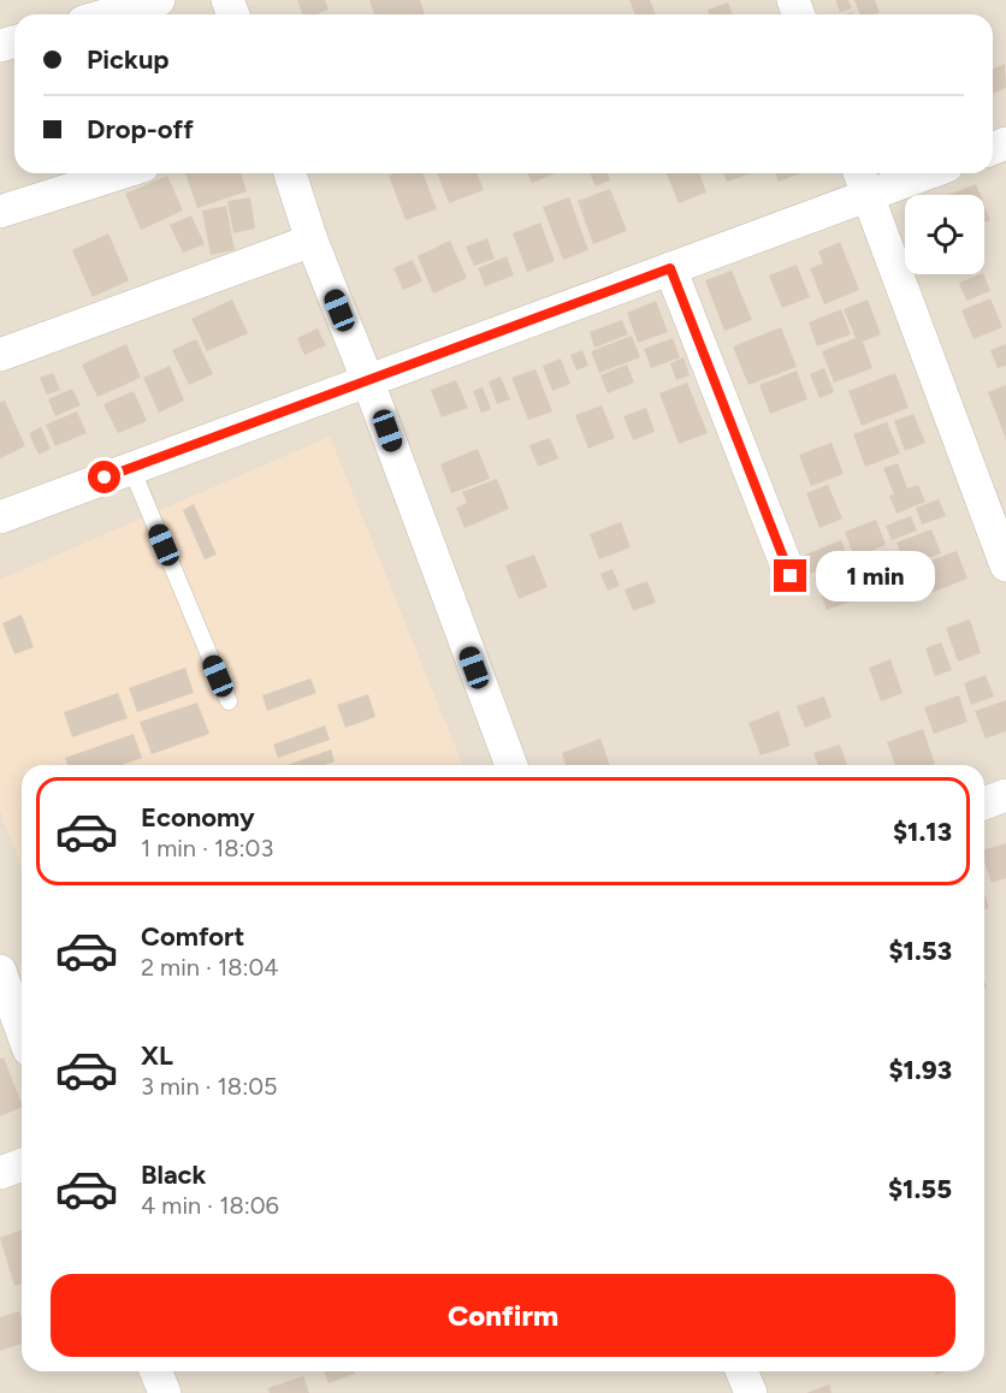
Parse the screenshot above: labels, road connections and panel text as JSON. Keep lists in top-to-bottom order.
{
  "page": {
    "banner": ["Pickup", "Drop-off"],
    "bubble": "1 min",
    "list": [
      {
        "name": "Economy",
        "note": "1 min · 18:03",
        "value": "$1.13"
      },
      {
        "name": "Comfort",
        "note": "2 min · 18:04",
        "value": "$1.53"
      },
      {
        "name": "XL",
        "note": "3 min · 18:05",
        "value": "$1.93"
      },
      {
        "name": "Black",
        "note": "4 min · 18:06",
        "value": "$1.55"
      }
    ],
    "buttons": "Confirm"
  }
}
